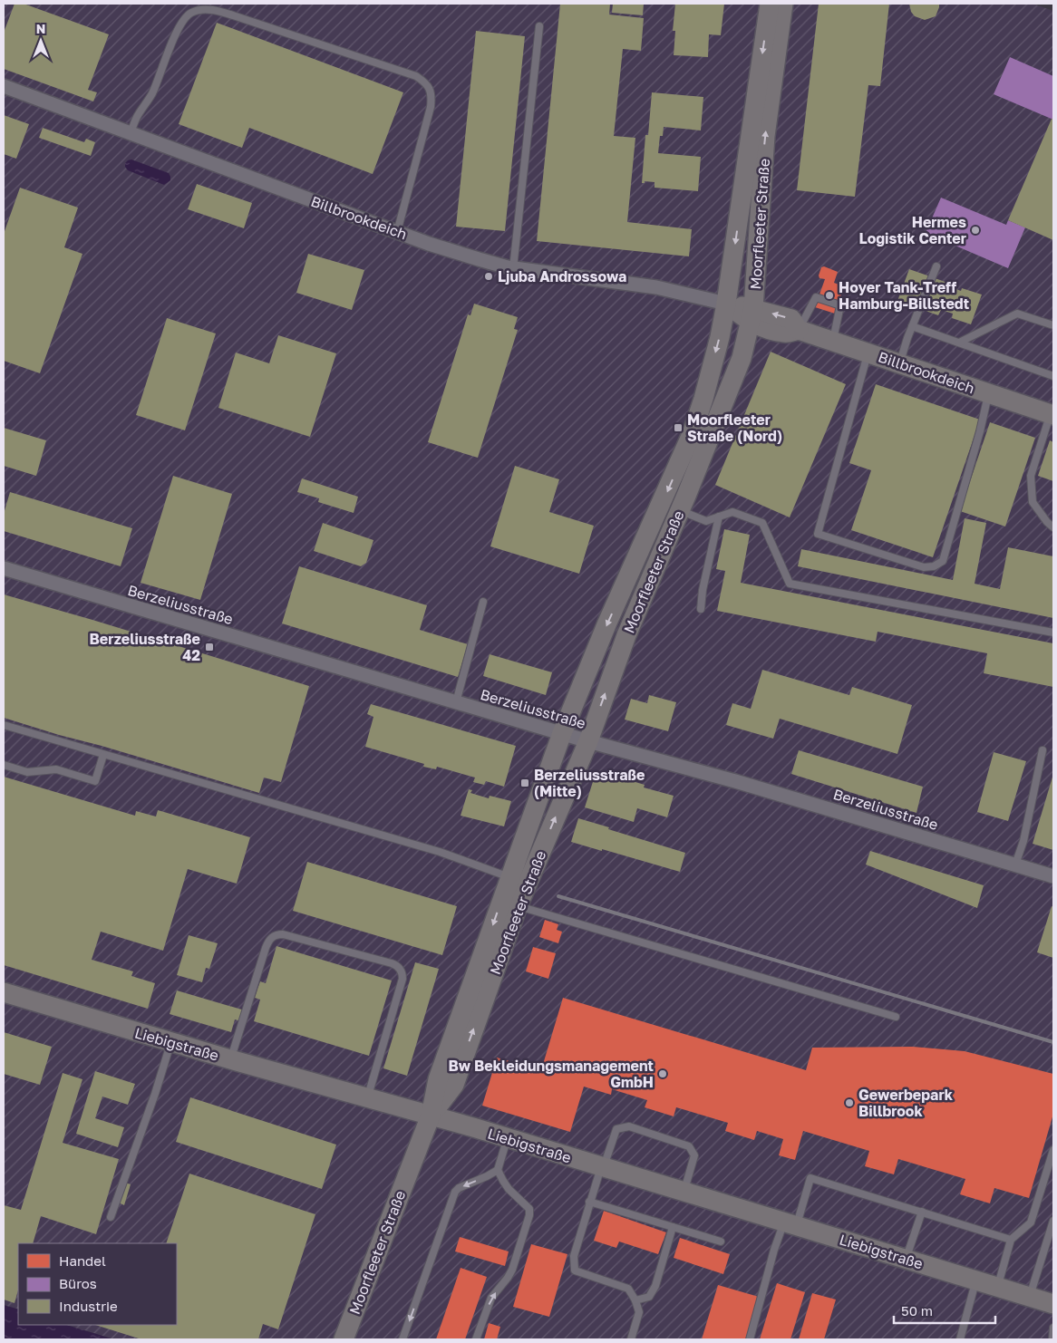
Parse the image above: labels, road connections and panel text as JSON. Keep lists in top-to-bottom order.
{
  "streets": {
    "main road": ["Billbrookdeich", "Moorfleeter Straße", "Liebigstraße"],
    "street": ["Berzeliusstraße"]
  },
  "crossings": [
    ["Billbrookdeich", "Moorfleeter Straße"],
    ["Moorfleeter Straße", "Berzeliusstraße"],
    ["Moorfleeter Straße", "Liebigstraße"]
  ],
  "places": {
    "other": [
      "Hermes Logistik Center",
      "Ljuba Androssowa",
      "Hoyer Tank-Treff Hamburg-Billstedt",
      "Bw Bekleidungsmanagement GmbH",
      "Gewerbepark Billbrook"
    ],
    "transit": ["Moorfleeter Straße (Nord)", "Berzeliusstraße 42", "Berzeliusstraße (Mitte)"]
  },
  "legend": ["Handel", "Büros", "Industrie"],
  "scale_bar": "50 m",
  "north": "top"
}
